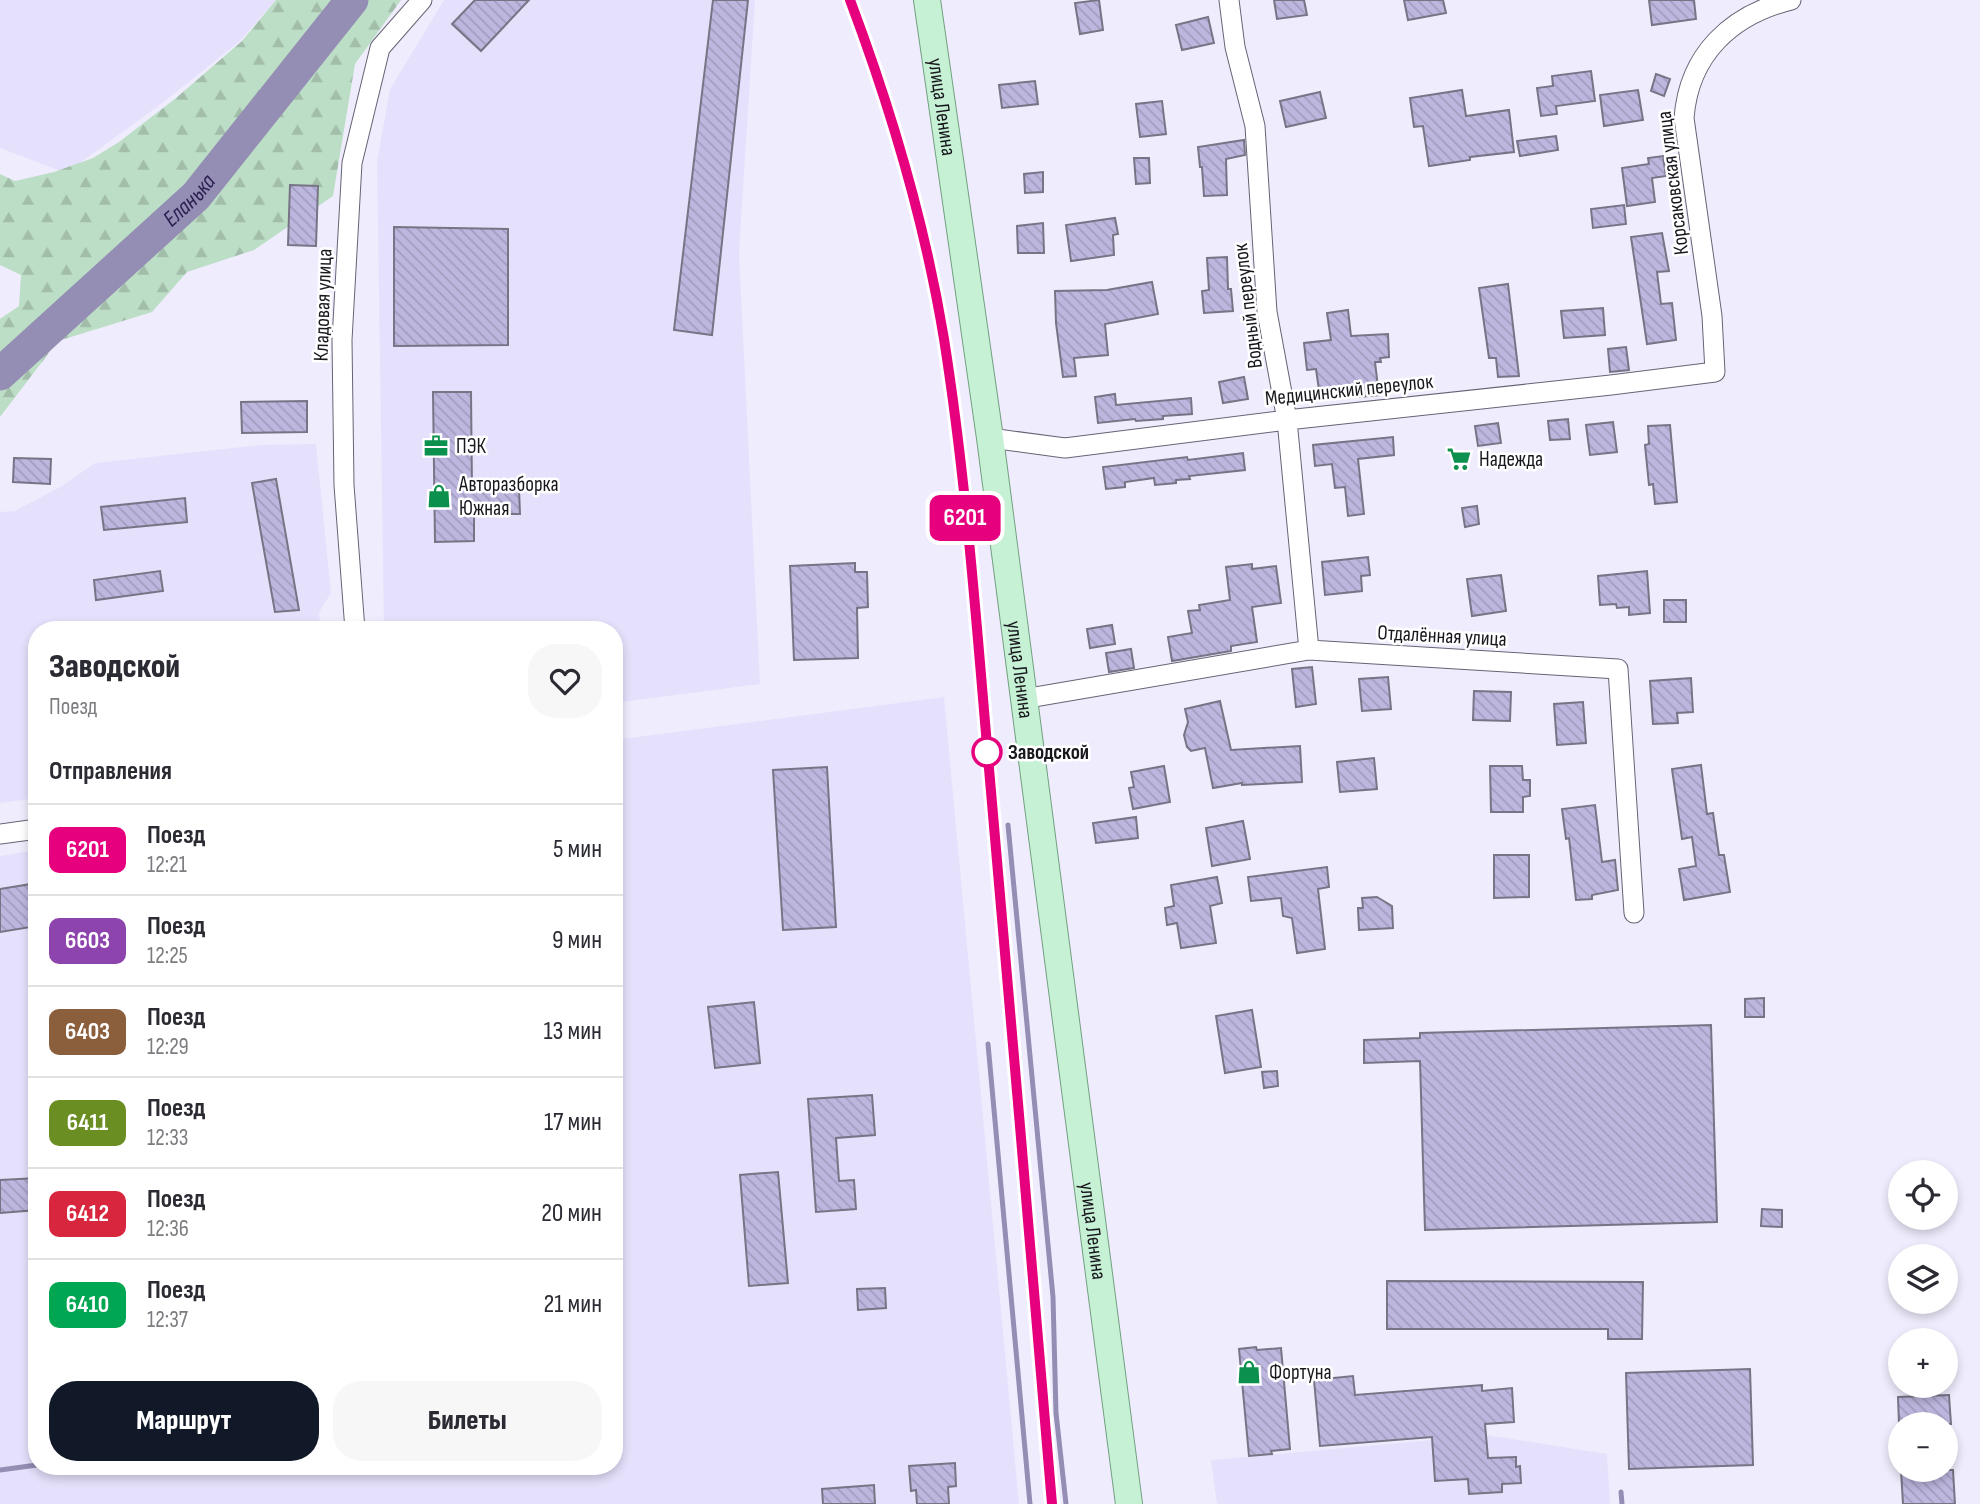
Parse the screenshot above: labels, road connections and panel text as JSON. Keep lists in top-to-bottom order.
{
  "streets": {
    "main road": ["улица Ленина"],
    "street": [
      "Корсаковская улица",
      "Кладовая улица",
      "Водный переулок",
      "Медицинский переулок",
      "Отдалённая улица"
    ]
  },
  "crossings": [
    ["улица Ленина", "Медицинский переулок"],
    ["улица Ленина", "Отдалённая улица"],
    ["Корсаковская улица", "Медицинский переулок"],
    ["Водный переулок", "Медицинский переулок"],
    ["Водный переулок", "Отдалённая улица"]
  ],
  "water": ["Еланька"],
  "places": {
    "office": ["ПЭК"],
    "supermarket": ["Надежда"],
    "shop": ["Авторазборка Южная", "Фортуна"],
    "other": ["Заводской"]
  },
  "page": {
    "on_map": "6201",
    "heading": [
      ["Заводской", "Поезд"],
      "Отправления"
    ],
    "list": [
      {
        "mark": "6201",
        "name": "Поезд",
        "note": "12:21",
        "value": "5 мин"
      },
      {
        "mark": "6603",
        "name": "Поезд",
        "note": "12:25",
        "value": "9 мин"
      },
      {
        "mark": "6403",
        "name": "Поезд",
        "note": "12:29",
        "value": "13 мин"
      },
      {
        "mark": "6411",
        "name": "Поезд",
        "note": "12:33",
        "value": "17 мин"
      },
      {
        "mark": "6412",
        "name": "Поезд",
        "note": "12:36",
        "value": "20 мин"
      },
      {
        "mark": "6410",
        "name": "Поезд",
        "note": "12:37",
        "value": "21 мин"
      }
    ],
    "map_buttons": ["+", "−"],
    "buttons": ["Маршрут", "Билеты"]
  }
}
